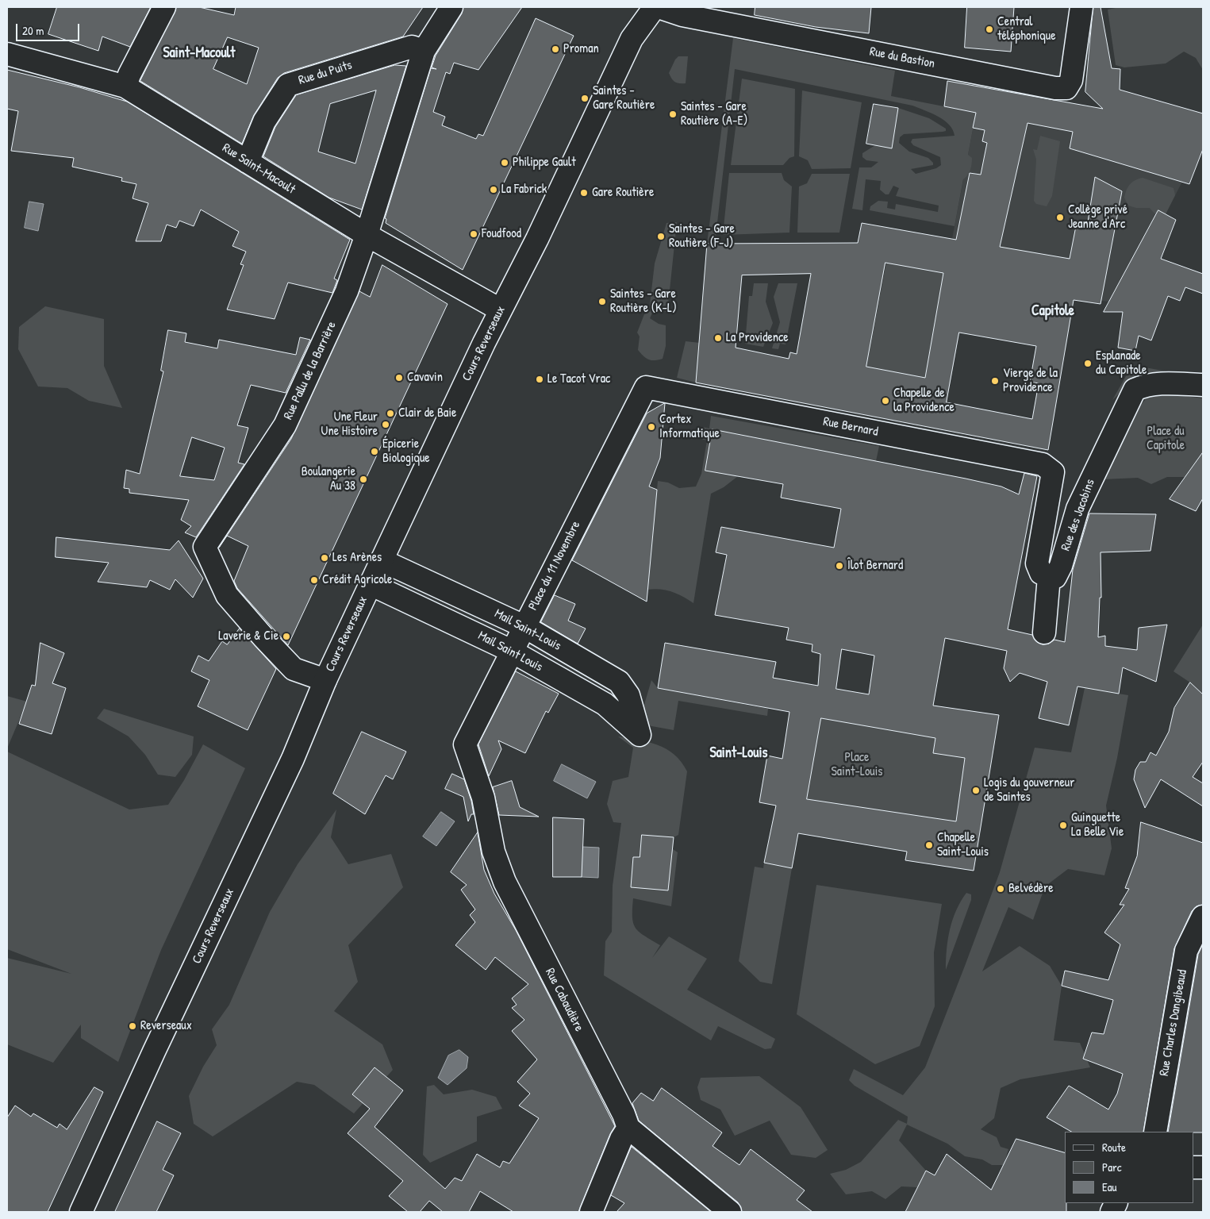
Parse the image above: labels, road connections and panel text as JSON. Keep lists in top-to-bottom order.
{
  "streets": {
    "street": [
      "Rue du Bastion",
      "Rue du Puits",
      "Rue Saint-Macoult",
      "Cours Reverseaux",
      "Rue Pallu de la Barrière",
      "Rue Bernard",
      "Rue des Jacobins",
      "Place du 11 Novembre",
      "Mail Saint-Louis",
      "Mail Saint Louis",
      "Rue Cabaudière",
      "Rue Charles Dangibeaud"
    ]
  },
  "crossings": [
    ["Rue du Puits", "Rue Saint-Macoult"],
    ["Rue du Puits", "Rue Pallu de la Barrière"],
    ["Rue Saint-Macoult", "Cours Reverseaux"],
    ["Rue Saint-Macoult", "Rue Pallu de la Barrière"],
    ["Cours Reverseaux", "Rue Pallu de la Barrière"],
    ["Cours Reverseaux", "Mail Saint-Louis"],
    ["Cours Reverseaux", "Mail Saint Louis"],
    ["Rue Bernard", "Rue des Jacobins"],
    ["Rue Bernard", "Place du 11 Novembre"],
    ["Place du 11 Novembre", "Mail Saint-Louis"],
    ["Place du 11 Novembre", "Mail Saint Louis"],
    ["Place du 11 Novembre", "Rue Cabaudière"],
    ["Mail Saint-Louis", "Mail Saint Louis"]
  ],
  "districts": ["Saint-Macoult", "Capitole", "Saint-Louis"],
  "parks": ["Place du Capitole", "Place Saint-Louis"],
  "places": [
    "Central téléphonique",
    "Proman",
    "Saintes - Gare Routière",
    "Saintes - Gare Routière (A-E)",
    "Philippe Gault",
    "La Fabrick",
    "Gare Routière",
    "Collège privé Jeanne d'Arc",
    "Foudfood",
    "Saintes - Gare Routière (F-J)",
    "Saintes - Gare Routière (K-L)",
    "La Providence",
    "Esplanade du Capitole",
    "Cavavin",
    "Le Tacot Vrac",
    "Vierge de la Providence",
    "Chapelle de la Providence",
    "Clair de Baie",
    "Une Fleur Une Histoire",
    "Cortex Informatique",
    "Épicerie Biologique",
    "Boulangerie Au 38",
    "Les Arènes",
    "Îlot Bernard",
    "Crédit Agricole",
    "Laverie & Cie",
    "Logis du gouverneur de Saintes",
    "Guinguette La Belle Vie",
    "Chapelle Saint-Louis",
    "Belvédère",
    "Reverseaux"
  ],
  "legend": ["Route", "Parc", "Eau"],
  "scale_bar": "20 m"
}
